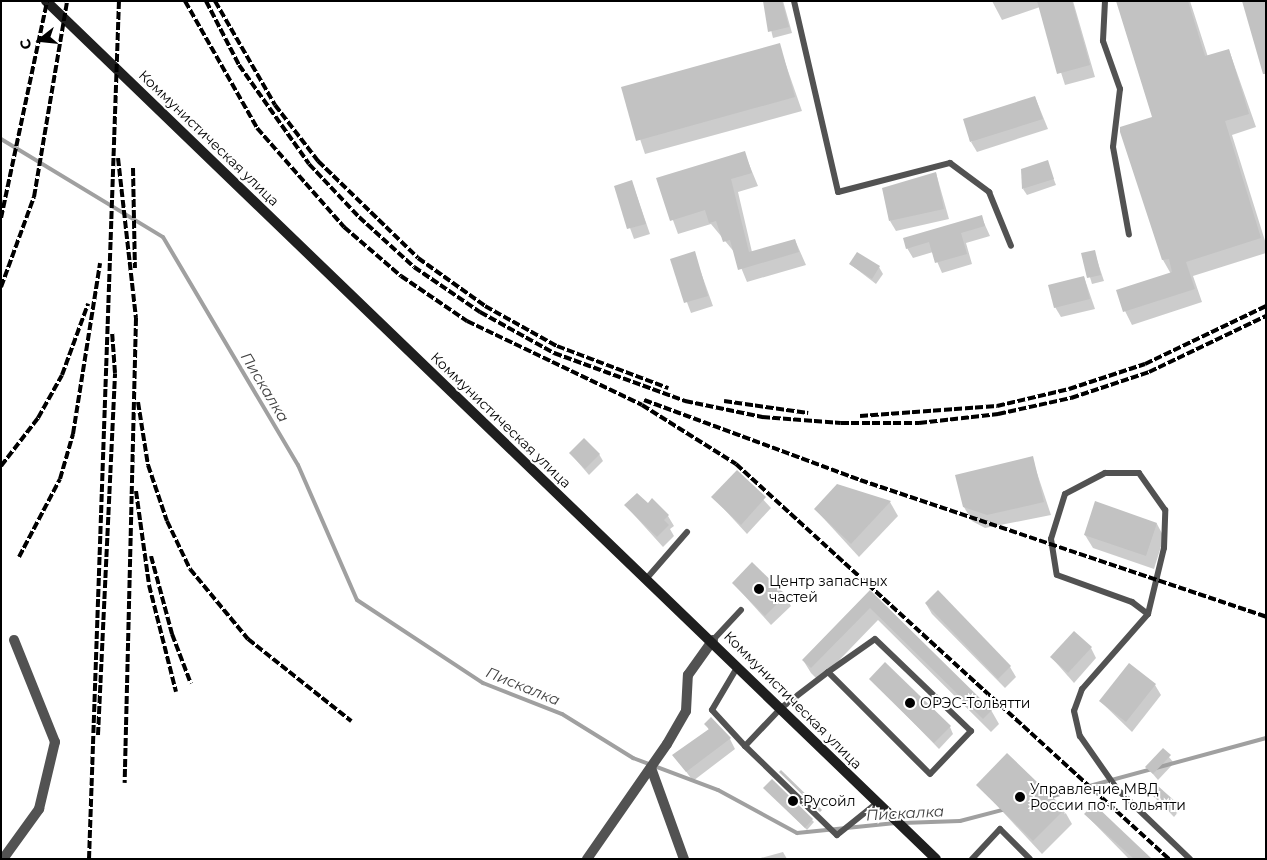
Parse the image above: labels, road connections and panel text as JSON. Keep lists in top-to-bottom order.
{
  "streets": {
    "main road": ["Коммунистическая улица"]
  },
  "water": ["Пискалка"],
  "places": [
    "Центр запасных частей",
    "ОРЭС-Тольятти",
    "Управление МВД России по г. Тольятти",
    "Русойл"
  ],
  "north": "left"
}
